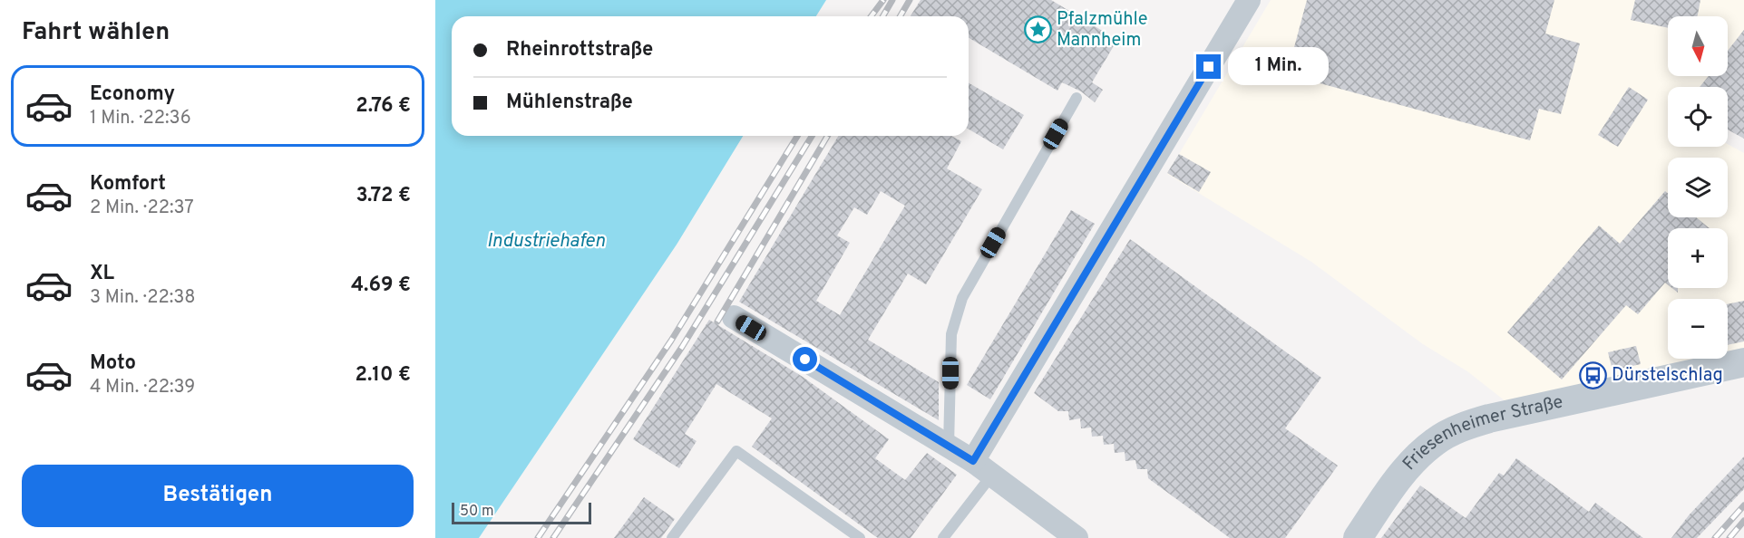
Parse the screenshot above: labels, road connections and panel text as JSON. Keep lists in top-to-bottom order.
{
  "streets": {
    "street": ["Friesenheimer Straße"]
  },
  "water": ["Industriehafen"],
  "places": {
    "place": ["Pfalzmühle Mannheim"],
    "bus stop": ["Dürstelschlag"]
  },
  "scale_bar": "50 m",
  "north": "bottom",
  "page": {
    "heading": "Fahrt wählen",
    "map_buttons": ["+", "−"],
    "banner": ["Rheinrottstraße", "Mühlenstraße"],
    "bubble": "1 Min.",
    "list": [
      {
        "name": "Economy",
        "note": "1 Min. · 22:36",
        "value": "2.76 €"
      },
      {
        "name": "Komfort",
        "note": "2 Min. · 22:37",
        "value": "3.72 €"
      },
      {
        "name": "XL",
        "note": "3 Min. · 22:38",
        "value": "4.69 €"
      },
      {
        "name": "Moto",
        "note": "4 Min. · 22:39",
        "value": "2.10 €"
      }
    ],
    "buttons": "Bestätigen",
    "scale": "50 m"
  }
}
